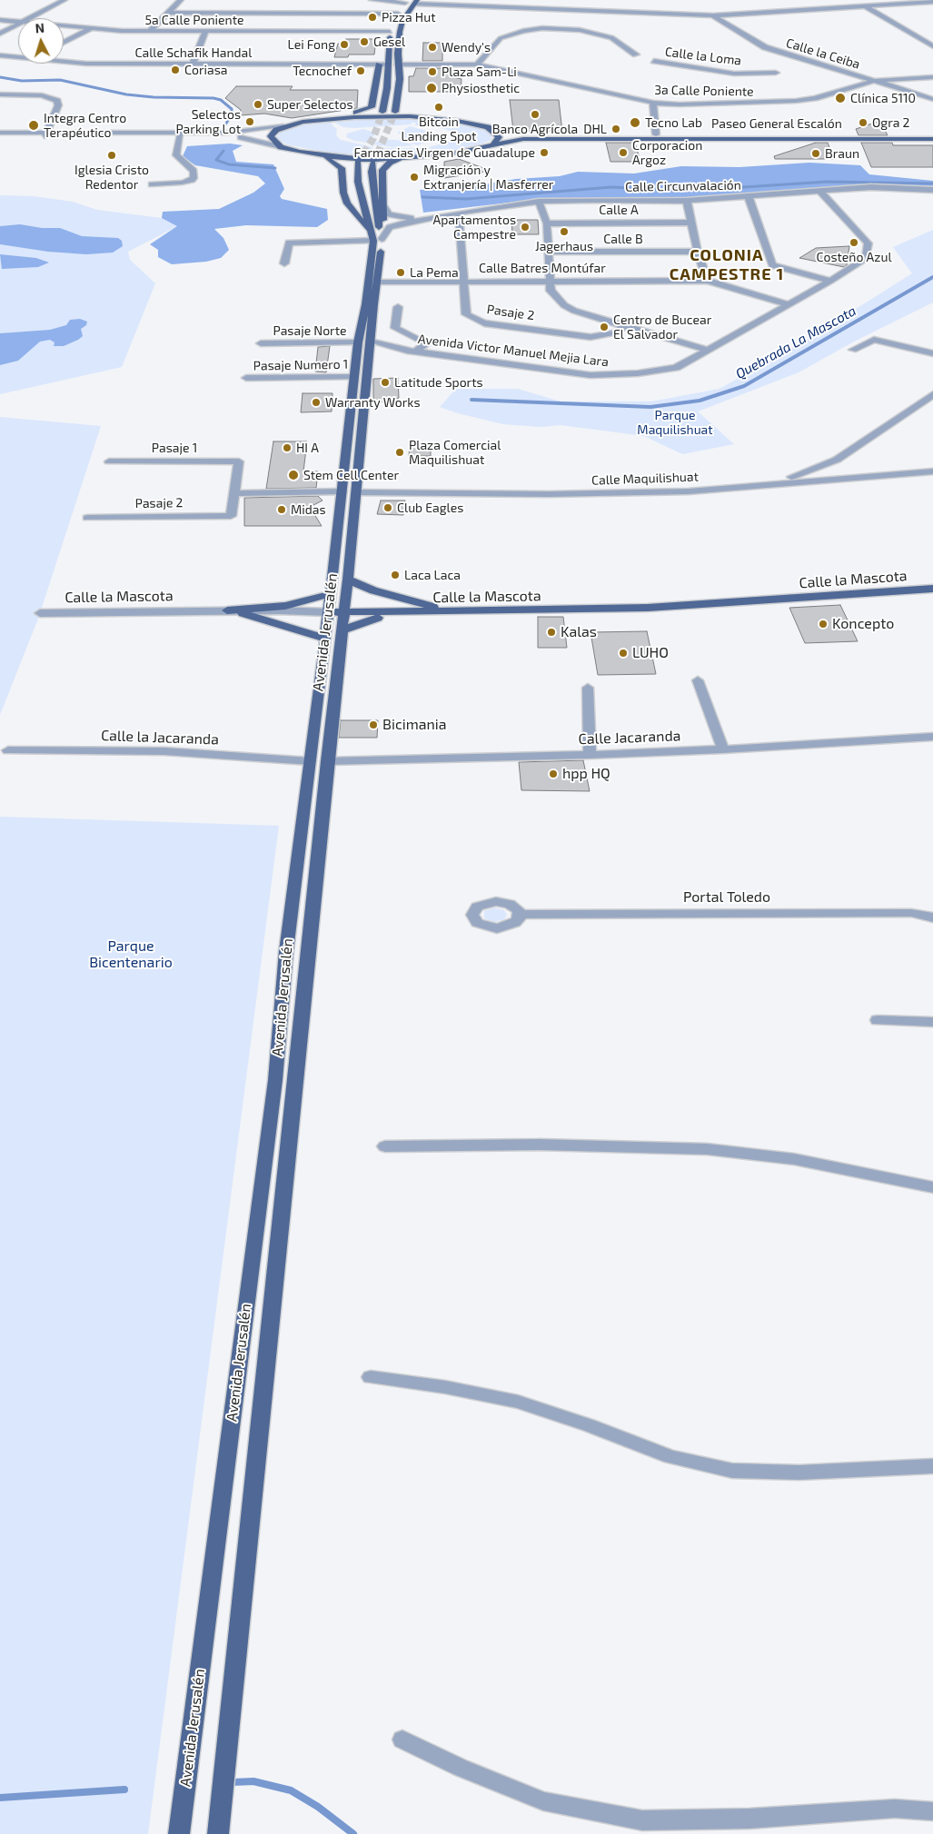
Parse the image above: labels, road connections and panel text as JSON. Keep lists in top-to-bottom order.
{
  "streets": {
    "main road": ["Paseo General Escalón", "Calle la Mascota", "Avenida Jerusalén"],
    "street": [
      "5a Calle Poniente",
      "Calle Schafik Handal",
      "Calle la Ceiba",
      "Calle la Loma",
      "3a Calle Poniente",
      "Calle Circunvalación",
      "Calle A",
      "Calle B",
      "Calle Batres Montúfar",
      "Pasaje 2",
      "Pasaje Norte",
      "Avenida Victor Manuel Mejia Lara",
      "Pasaje Numero 1",
      "Pasaje 1",
      "Calle Maquilishuat",
      "Calle la Jacaranda",
      "Calle Jacaranda",
      "Portal Toledo"
    ]
  },
  "crossings": [
    ["Calle la Ceiba", "3a Calle Poniente"],
    ["Calle Circunvalación", "Pasaje 2"],
    ["Calle Circunvalación", "Avenida Victor Manuel Mejia Lara"],
    ["Calle Circunvalación", "Avenida Jerusalén"],
    ["Calle Batres Montúfar", "Pasaje 2"],
    ["Calle Batres Montúfar", "Avenida Victor Manuel Mejia Lara"],
    ["Calle Batres Montúfar", "Avenida Jerusalén"],
    ["Pasaje 2", "Pasaje 1"],
    ["Pasaje Norte", "Avenida Jerusalén"],
    ["Avenida Victor Manuel Mejia Lara", "Avenida Jerusalén"],
    ["Pasaje Numero 1", "Avenida Jerusalén"],
    ["Calle Maquilishuat", "Avenida Jerusalén"],
    ["Calle la Mascota", "Avenida Jerusalén"],
    ["Avenida Jerusalén", "Calle la Jacaranda"],
    ["Avenida Jerusalén", "Calle Jacaranda"]
  ],
  "districts": ["COLONIA CAMPESTRE 1"],
  "water": ["Quebrada La Mascota"],
  "parks": ["Parque Maquilishuat", "Parque Bicentenario"],
  "places": [
    "Pizza Hut",
    "Gesel",
    "Lei Fong",
    "Wendy's",
    "Coriasa",
    "Tecnochef",
    "Plaza Sam-Li",
    "Physiosthetic",
    "Clínica 5110",
    "Super Selectos",
    "Bitcoin Landing Spot",
    "Banco Agrícola",
    "Selectos Parking Lot",
    "Tecno Lab",
    "Ogra 2",
    "Integra Centro Terapéutico",
    "DHL",
    "Farmacias Virgen de Guadalupe",
    "Corporacion Argoz",
    "Braun",
    "Iglesia Cristo Redentor",
    "Migración y Extranjería | Masferrer",
    "Apartamentos Campestre",
    "Jagerhaus",
    "Costeño Azul",
    "La Pema",
    "Centro de Bucear El Salvador",
    "Latitude Sports",
    "Warranty Works",
    "HI A",
    "Plaza Comercial Maquilishuat",
    "Stem Cell Center",
    "Club Eagles",
    "Midas",
    "Laca Laca",
    "Koncepto",
    "Kalas",
    "LUHO",
    "Bicimania",
    "hpp HQ"
  ],
  "north": "top"
}
